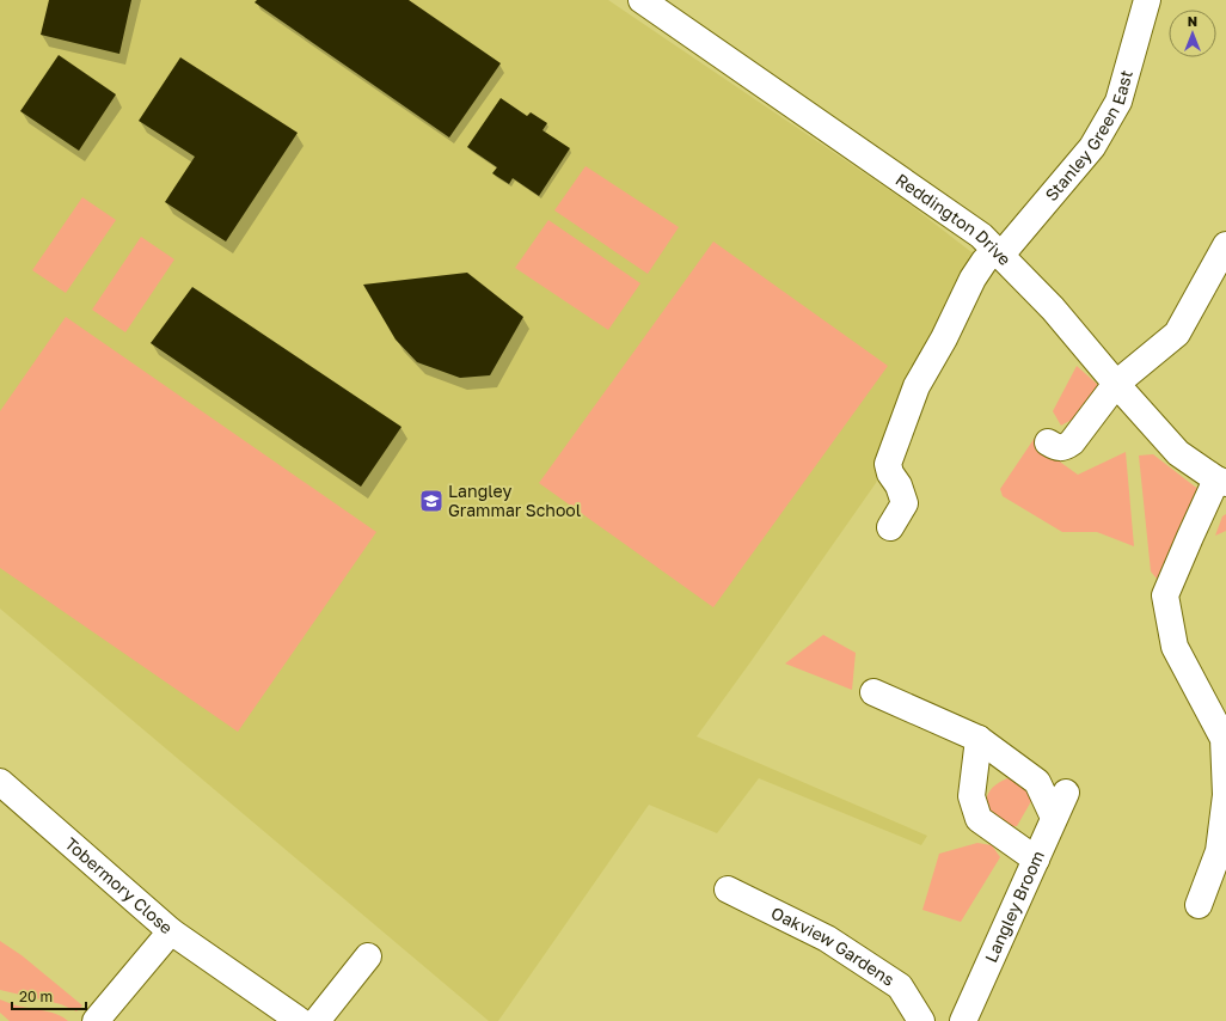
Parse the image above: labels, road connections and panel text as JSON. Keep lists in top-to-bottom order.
{
  "streets": {
    "street": [
      "Stanley Green East",
      "Reddington Drive",
      "Tobermory Close",
      "Langley Broom",
      "Oakview Gardens"
    ]
  },
  "crossings": [
    ["Stanley Green East", "Reddington Drive"]
  ],
  "places": {
    "school or university": ["Langley Grammar School"]
  },
  "scale_bar": "20 m",
  "north": "top"
}
